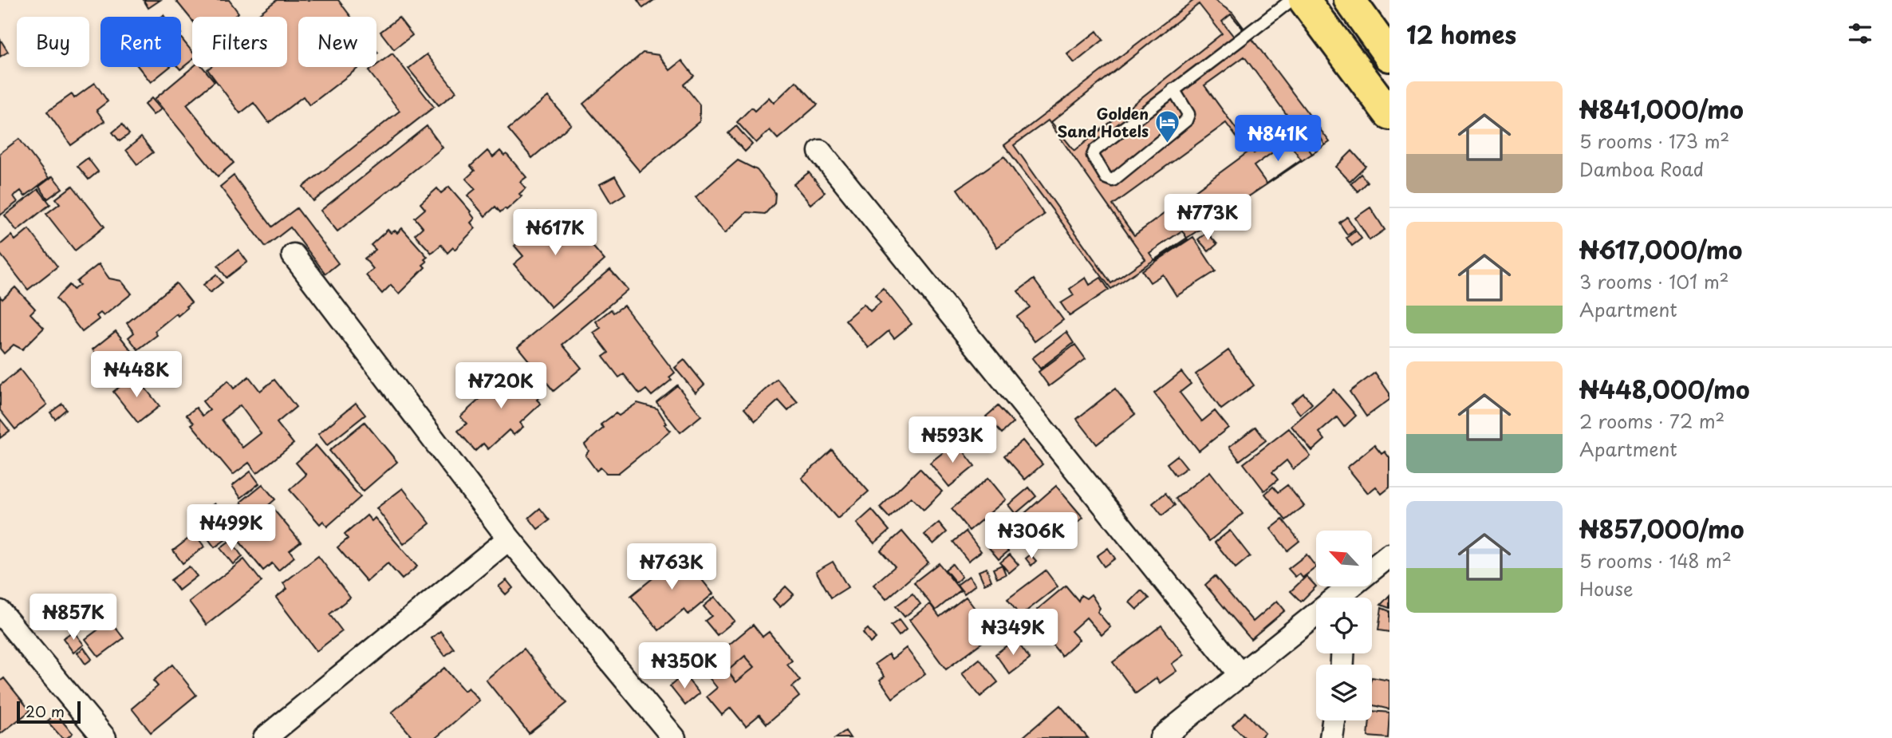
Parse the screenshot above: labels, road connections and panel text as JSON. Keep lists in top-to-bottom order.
{
  "places": {
    "hotel": ["Golden Sand Hotels"]
  },
  "scale_bar": "20 m",
  "north": "top left",
  "page": {
    "heading": "12 homes",
    "chip": [
      "Buy",
      "Rent",
      "Filters",
      "New"
    ],
    "list": [
      {
        "name": "₦841,000/mo",
        "note": "5 rooms · 173 m² · Damboa Road"
      },
      {
        "name": "₦617,000/mo",
        "note": "3 rooms · 101 m² · Apartment"
      },
      {
        "name": "₦448,000/mo",
        "note": "2 rooms · 72 m² · Apartment"
      },
      {
        "name": "₦857,000/mo",
        "note": "5 rooms · 148 m² · House"
      }
    ],
    "price": [
      "₦841K",
      "₦773K",
      "₦617K",
      "₦448K",
      "₦720K",
      "₦593K",
      "₦499K",
      "₦306K",
      "₦763K",
      "₦857K",
      "₦349K",
      "₦350K"
    ],
    "scale": "20 m"
  }
}
